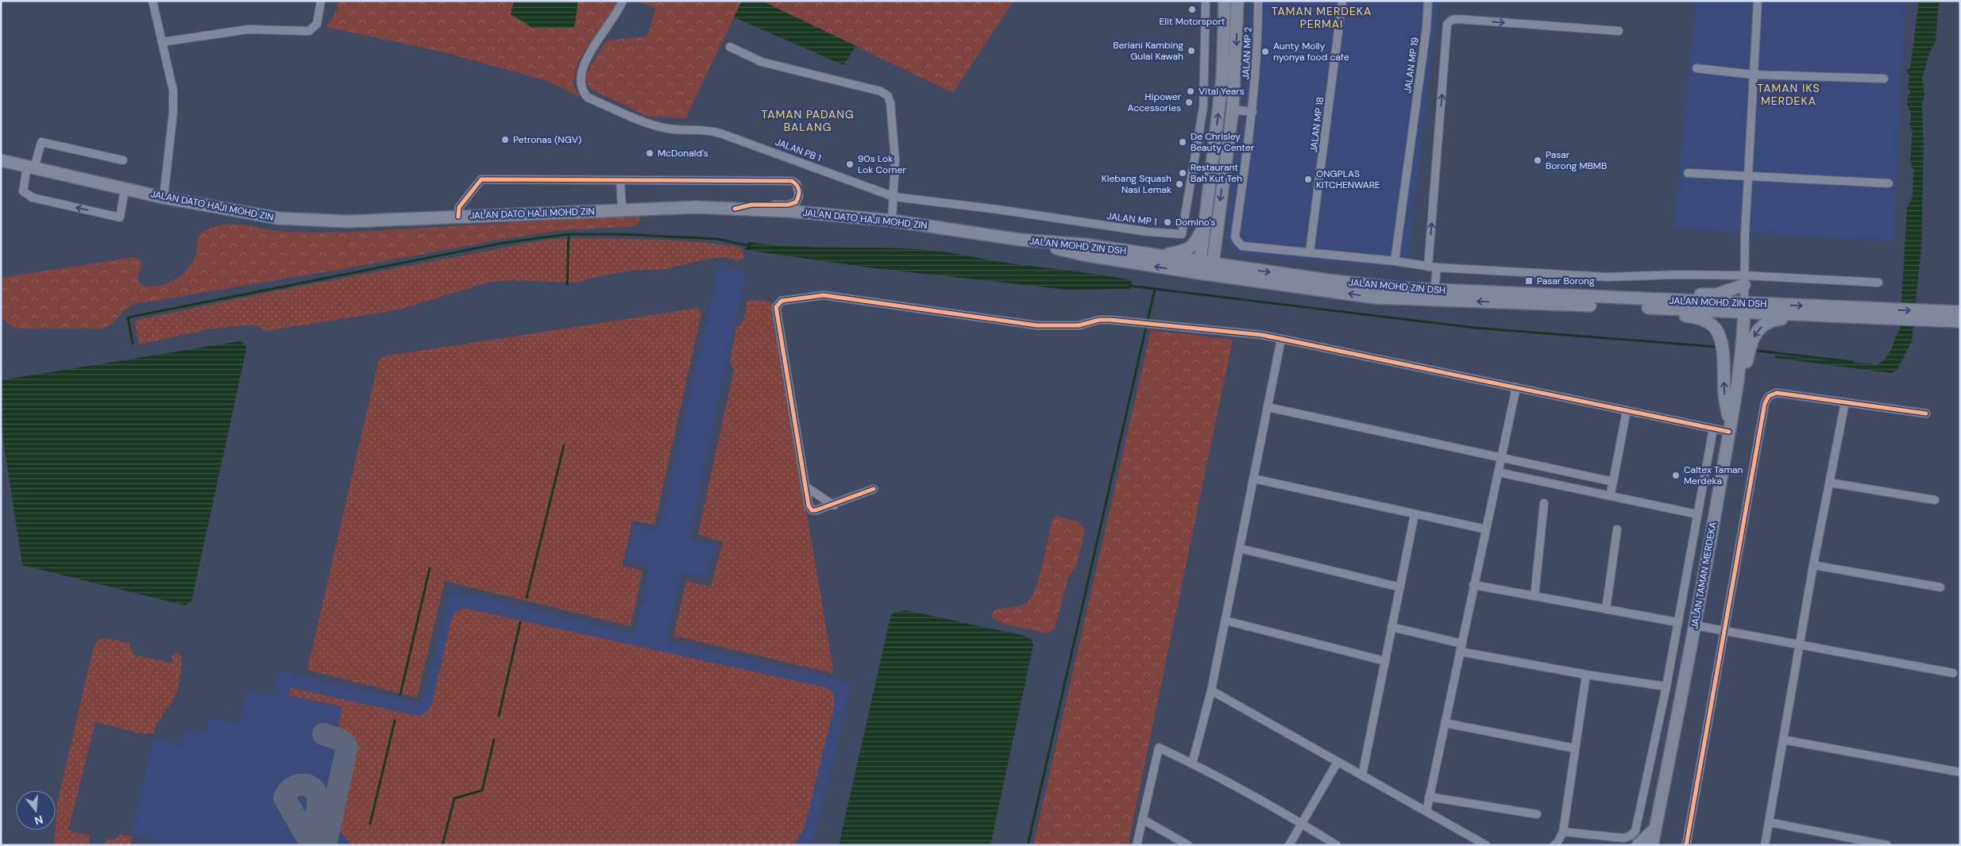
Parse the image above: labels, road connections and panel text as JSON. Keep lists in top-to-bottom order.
{
  "streets": {
    "main road": ["JALAN DATO HAJI MOHD ZIN", "JALAN MOHD ZIN DSH", "JALAN TAMAN MERDEKA"],
    "street": [
      "JALAN MP 2",
      "JALAN MP 19",
      "JALAN MP 18",
      "JALAN PB 1",
      "JALAN MP 1"
    ]
  },
  "crossings": [
    ["JALAN MP 2", "JALAN MP 18"],
    ["JALAN PB 1", "JALAN MP 1"],
    ["JALAN DATO HAJI MOHD ZIN", "JALAN MOHD ZIN DSH"],
    ["JALAN MOHD ZIN DSH", "JALAN TAMAN MERDEKA"]
  ],
  "districts": ["TAMAN MERDEKA PERMAI", "TAMAN IKS MERDEKA", "TAMAN PADANG BALANG"],
  "places": {
    "other": [
      "Elit Motorsport",
      "Beriani Kambing Gulai Kawah",
      "Aunty Molly nyonya food cafe",
      "Vital Years",
      "Hipower Accessories",
      "Petronas (NGV)",
      "De Chrisley Beauty Center",
      "McDonald's",
      "Pasar Borong MBMB",
      "90s Lok Lok Corner",
      "Restaurant Bah Kut Teh",
      "ONGPLAS KITCHENWARE",
      "Klebang Squash Nasi Lemak",
      "Domino's",
      "Caltex Taman Merdeka"
    ],
    "transit": ["Pasar Borong"]
  },
  "north": "bottom"
}
